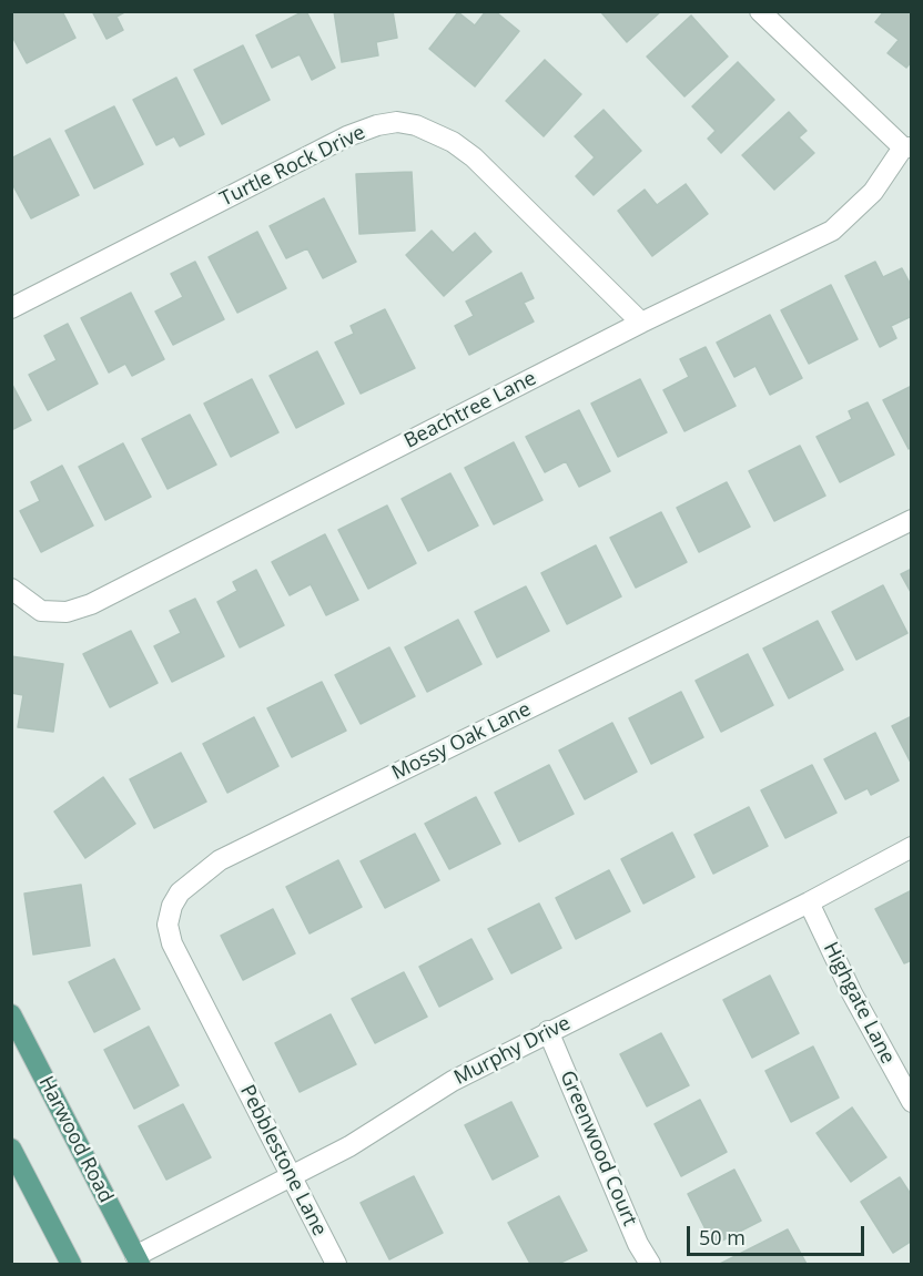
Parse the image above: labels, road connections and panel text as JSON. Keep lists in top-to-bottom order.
{
  "streets": {
    "main road": ["Harwood Road"],
    "street": [
      "Turtle Rock Drive",
      "Beachtree Lane",
      "Mossy Oak Lane",
      "Highgate Lane",
      "Murphy Drive",
      "Greenwood Court",
      "Pebblestone Lane"
    ]
  },
  "crossings": [
    ["Turtle Rock Drive", "Beachtree Lane"],
    ["Mossy Oak Lane", "Pebblestone Lane"],
    ["Highgate Lane", "Murphy Drive"],
    ["Murphy Drive", "Harwood Road"],
    ["Murphy Drive", "Greenwood Court"],
    ["Murphy Drive", "Pebblestone Lane"]
  ],
  "scale_bar": "50 m"
}
